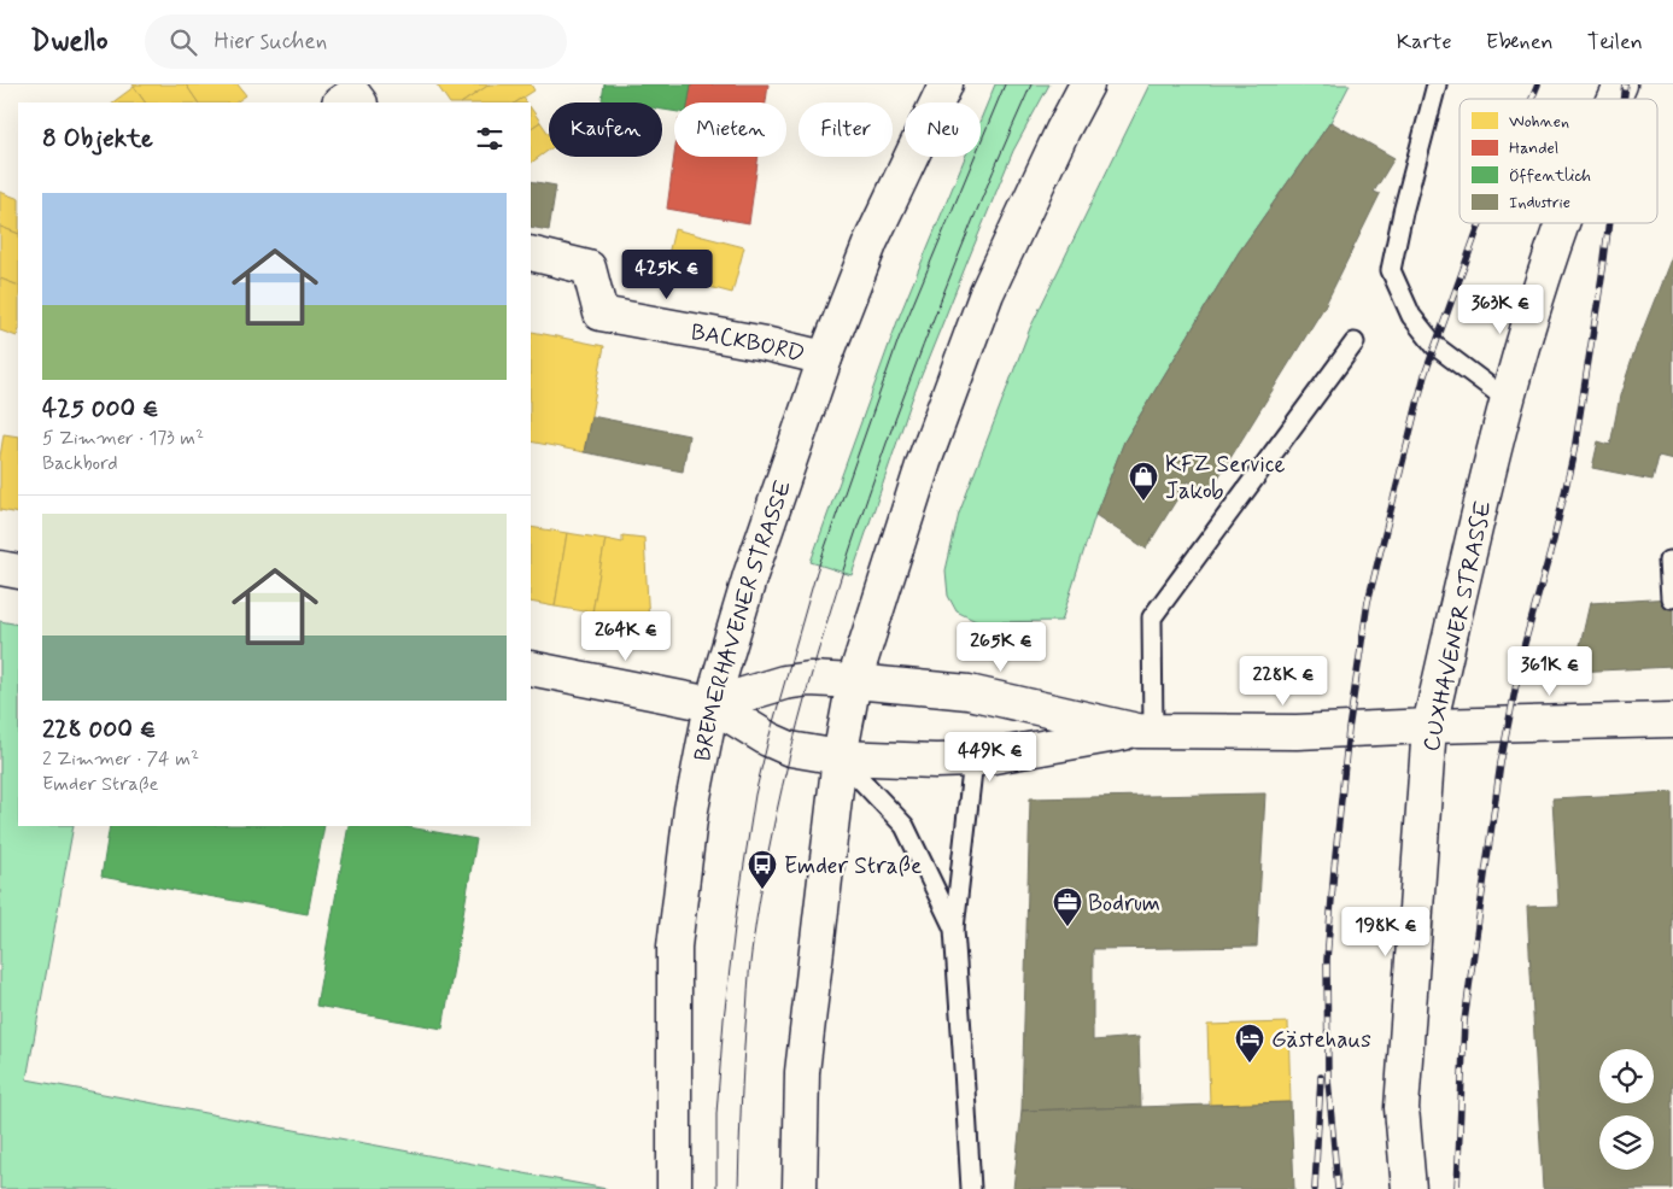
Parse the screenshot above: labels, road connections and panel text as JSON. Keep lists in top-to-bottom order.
{
  "streets": {
    "street": ["BACKBORD", "BREMERHAVENER STRASSE", "CUXHAVENER STRASSE"]
  },
  "crossings": [
    ["BACKBORD", "BREMERHAVENER STRASSE"]
  ],
  "places": {
    "shop": ["KFZ Service Jakob"],
    "bus stop": ["Emder Straße"],
    "office": ["Bodrum"],
    "hotel": ["Gästehaus"]
  },
  "legend": [
    "Wohnen",
    "Handel",
    "Öffentlich",
    "Industrie"
  ],
  "page": {
    "header": "Dwello",
    "search": "Hier suchen",
    "nav": ["Karte", "Ebenen", "Teilen"],
    "chip": [
      "Kaufen",
      "Mieten",
      "Filter",
      "Neu"
    ],
    "heading": "8 Objekte",
    "list": [
      {
        "name": "425 000 €",
        "note": "5 Zimmer · 173 m² · Backbord"
      },
      {
        "name": "228 000 €",
        "note": "2 Zimmer · 74 m² · Emder Straße"
      }
    ],
    "price": [
      "425K €",
      "363K €",
      "264K €",
      "265K €",
      "361K €",
      "228K €",
      "449K €",
      "198K €"
    ]
  }
}
